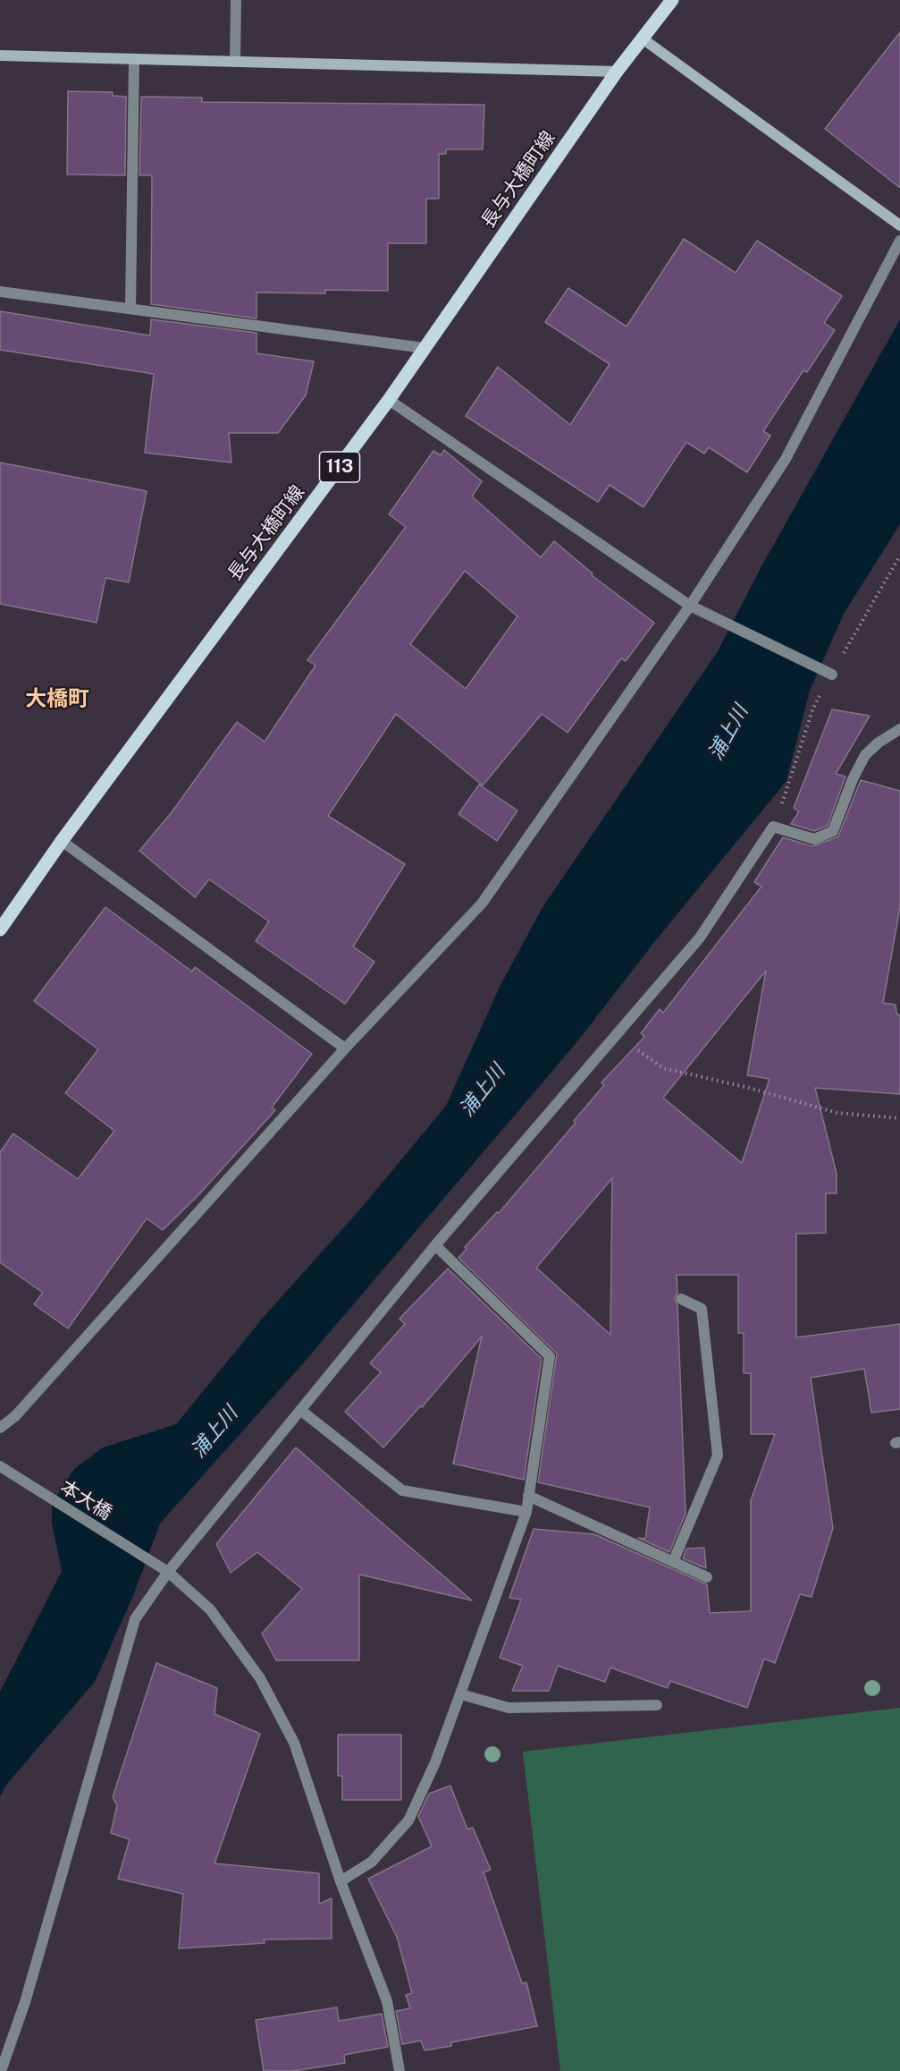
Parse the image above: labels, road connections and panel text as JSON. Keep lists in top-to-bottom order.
{
  "streets": {
    "main road": ["長与大橋町線", "113"],
    "street": ["本大橋"]
  },
  "districts": ["大橋町"],
  "water": ["浦上川"]
}
